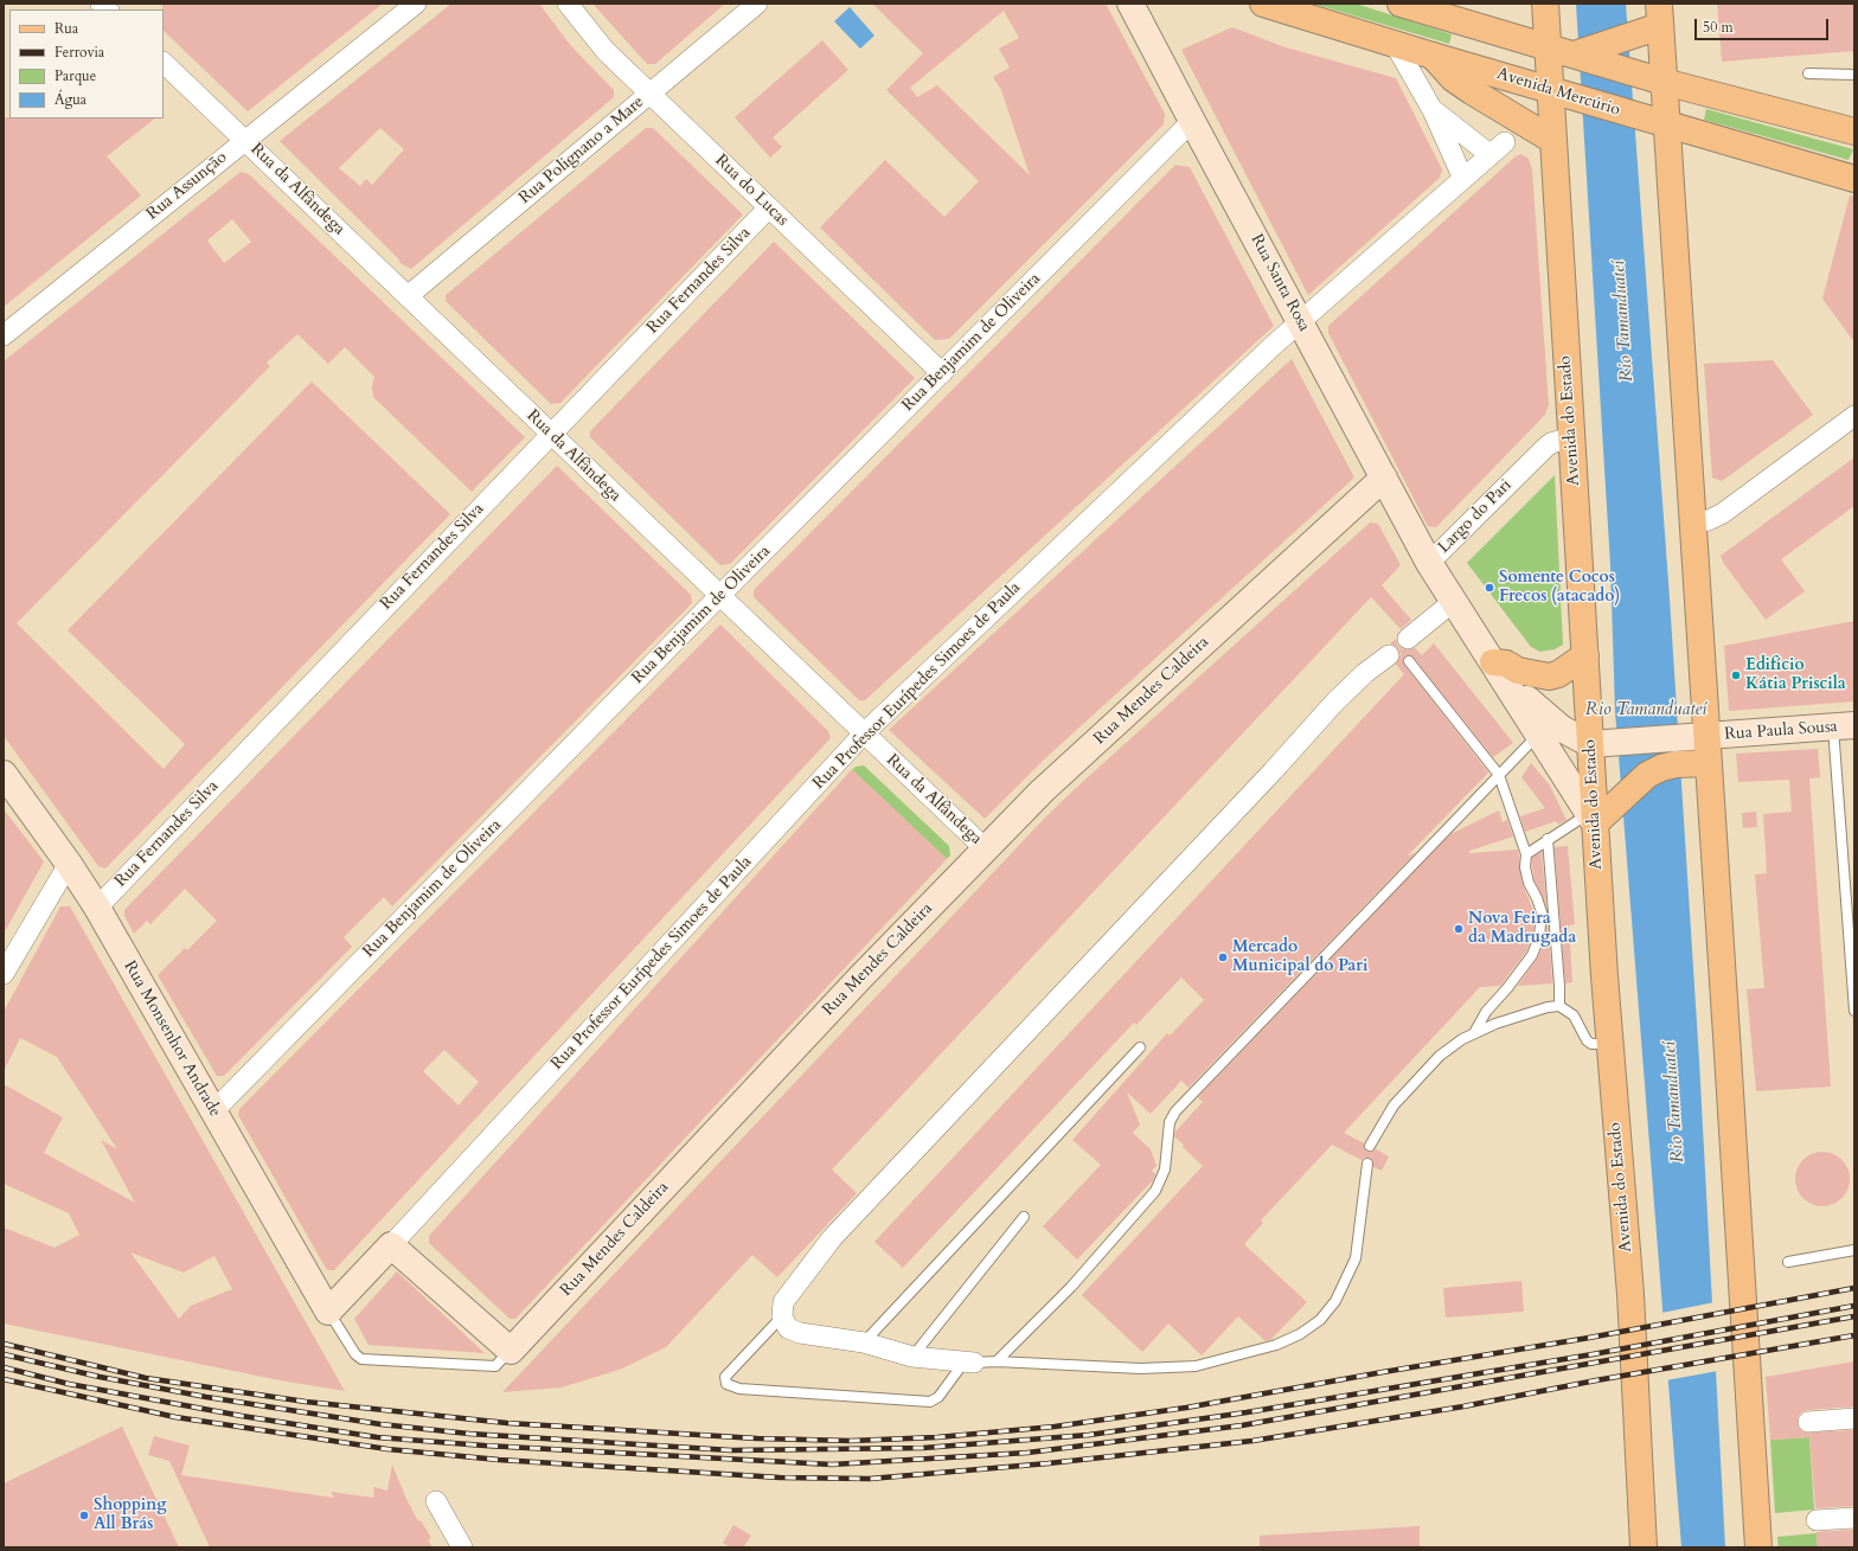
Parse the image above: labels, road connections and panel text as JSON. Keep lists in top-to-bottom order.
{
  "streets": {
    "main road": ["Avenida Mercúrio", "Avenida do Estado"],
    "street": [
      "Rua Polignano a Mare",
      "Rua Assunção",
      "Rua da Alfândega",
      "Rua do Lucas",
      "Rua Fernandes Silva",
      "Rua Santa Rosa",
      "Rua Benjamim de Oliveira",
      "Largo do Pari",
      "Rua Professor Eurípedes Simoes de Paula",
      "Rua Mendes Caldeira",
      "Rua Paula Sousa",
      "Rua Monsenhor Andrade"
    ]
  },
  "crossings": [
    ["Avenida Mercúrio", "Avenida do Estado"],
    ["Rua Polignano a Mare", "Rua da Alfândega"],
    ["Rua Polignano a Mare", "Rua do Lucas"],
    ["Rua Assunção", "Rua da Alfândega"],
    ["Rua da Alfândega", "Rua Fernandes Silva"],
    ["Rua da Alfândega", "Rua Benjamim de Oliveira"],
    ["Rua da Alfândega", "Rua Professor Eurípedes Simoes de Paula"],
    ["Rua da Alfândega", "Rua Mendes Caldeira"],
    ["Rua do Lucas", "Rua Fernandes Silva"],
    ["Rua do Lucas", "Rua Benjamim de Oliveira"],
    ["Rua Fernandes Silva", "Rua Monsenhor Andrade"],
    ["Rua Santa Rosa", "Rua Benjamim de Oliveira"],
    ["Rua Santa Rosa", "Largo do Pari"],
    ["Rua Santa Rosa", "Rua Professor Eurípedes Simoes de Paula"],
    ["Rua Santa Rosa", "Rua Mendes Caldeira"],
    ["Rua Benjamim de Oliveira", "Rua Monsenhor Andrade"],
    ["Avenida do Estado", "Largo do Pari"],
    ["Rua Professor Eurípedes Simoes de Paula", "Rua Mendes Caldeira"],
    ["Rua Professor Eurípedes Simoes de Paula", "Rua Monsenhor Andrade"],
    ["Rua Mendes Caldeira", "Rua Monsenhor Andrade"]
  ],
  "water": ["Rio Tamanduateí"],
  "places": [
    "Somente Cocos Frecos (atacado)",
    "Edifício Kátia Priscila",
    "Nova Feira da Madrugada",
    "Mercado Municipal do Pari",
    "Shopping All Brás"
  ],
  "legend": [
    "Rua",
    "Ferrovia",
    "Parque",
    "Água"
  ],
  "scale_bar": "50 m"
}
